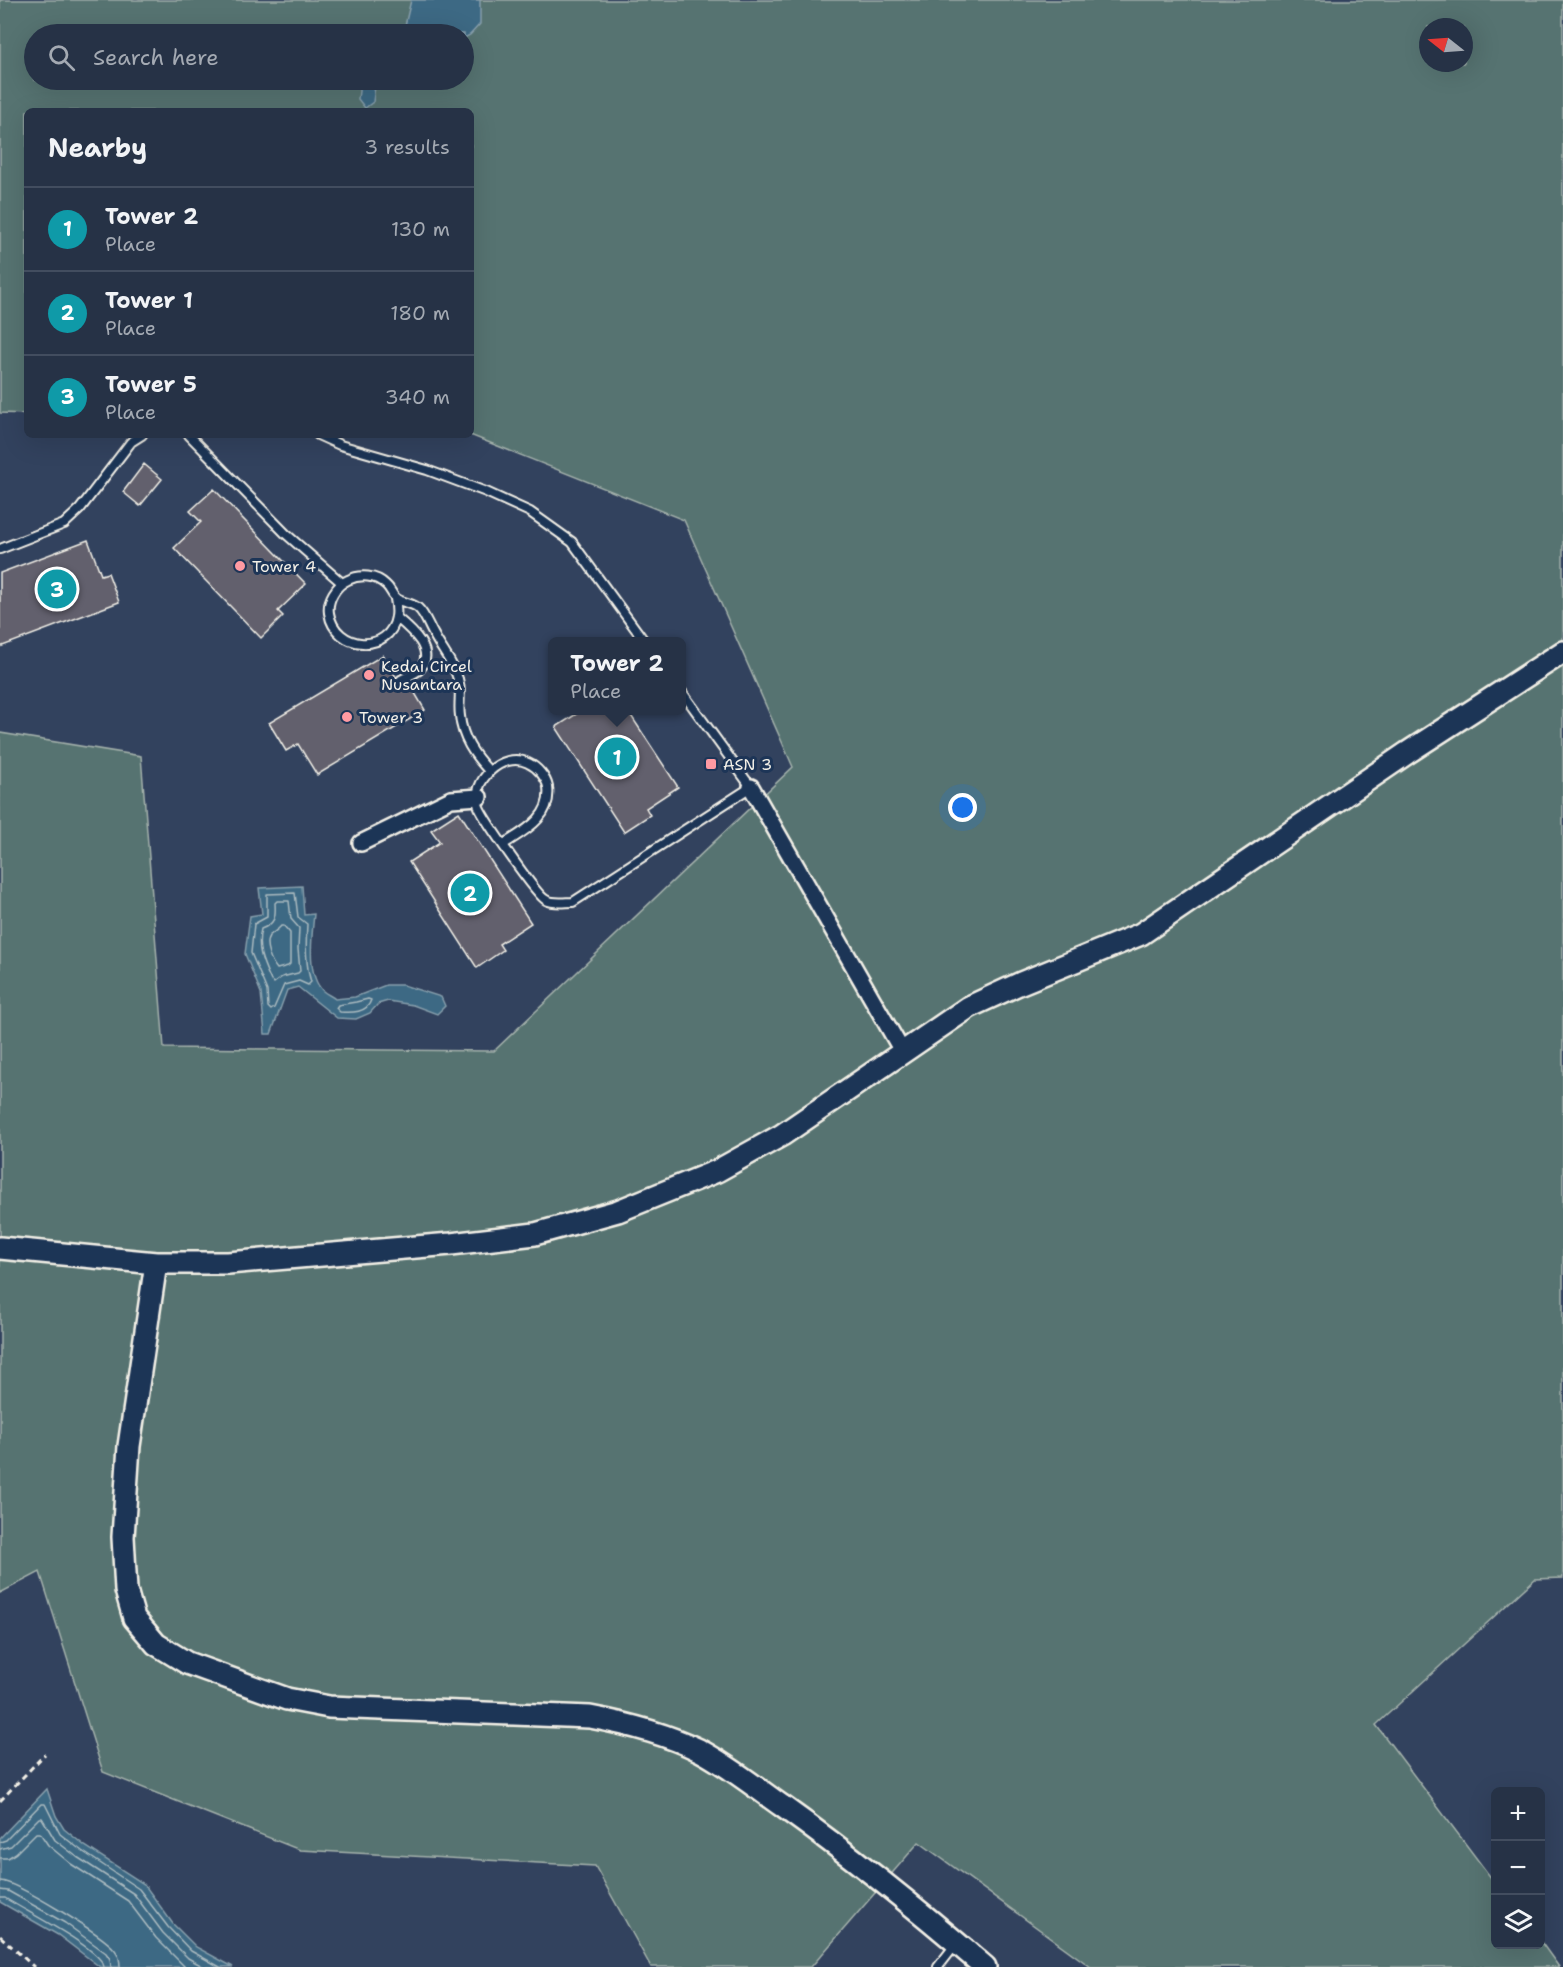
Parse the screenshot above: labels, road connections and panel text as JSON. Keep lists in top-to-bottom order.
{
  "places": {
    "other": ["Tower 4", "Kedai Circel Nusantara", "Tower 3"],
    "transit": ["ASN 3"]
  },
  "north": "left",
  "page": {
    "search": "Search here",
    "heading": ["Nearby", "3 results"],
    "list": [
      {
        "mark": "1",
        "name": "Tower 2",
        "note": "Place",
        "value": "130 m"
      },
      {
        "mark": "2",
        "name": "Tower 1",
        "note": "Place",
        "value": "180 m"
      },
      {
        "mark": "3",
        "name": "Tower 5",
        "note": "Place",
        "value": "340 m"
      }
    ],
    "pins": ["3", "1", "2"],
    "popup": ["Tower 2", "Place"],
    "map_buttons": ["+", "−"]
  }
}
